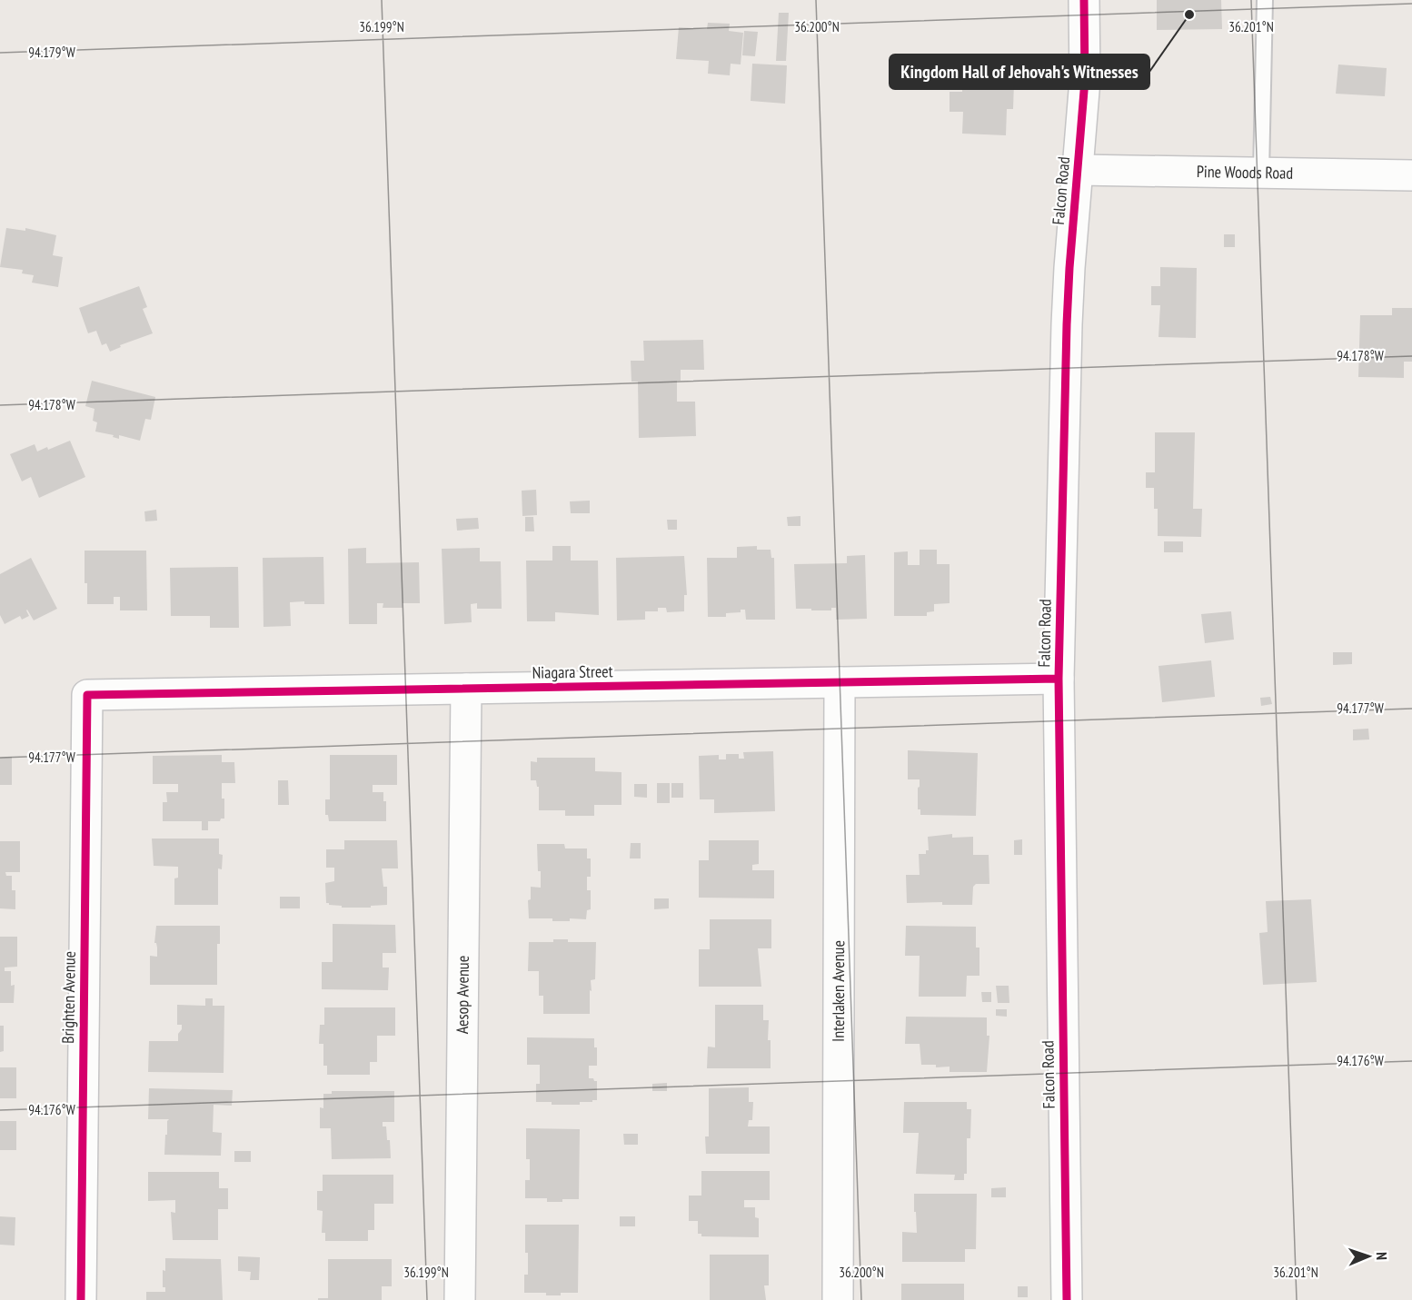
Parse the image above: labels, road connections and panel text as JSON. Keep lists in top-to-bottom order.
{
  "streets": {
    "street": [
      "Pine Woods Road",
      "Falcon Road",
      "Niagara Street",
      "Interlaken Avenue",
      "Aesop Avenue",
      "Brighten Avenue"
    ]
  },
  "crossings": [
    ["Pine Woods Road", "Falcon Road"],
    ["Falcon Road", "Niagara Street"],
    ["Niagara Street", "Interlaken Avenue"],
    ["Niagara Street", "Aesop Avenue"],
    ["Niagara Street", "Brighten Avenue"]
  ],
  "places": ["Kingdom Hall of Jehovah's Witnesses"],
  "north": "right",
  "coordinates": [
    "36.199°N",
    "36.200°N",
    "36.201°N",
    "94.179°W",
    "94.178°W",
    "94.177°W",
    "94.176°W"
  ]
}
